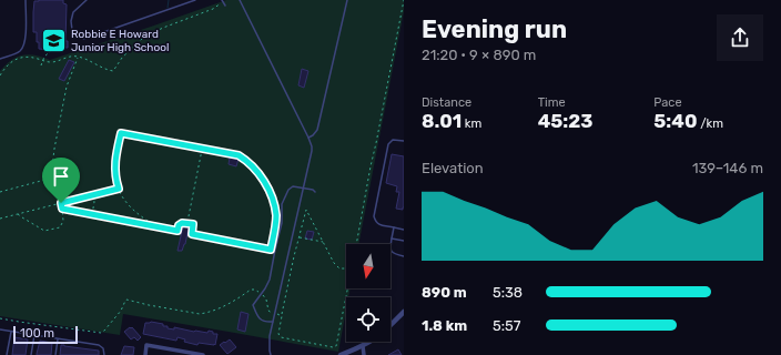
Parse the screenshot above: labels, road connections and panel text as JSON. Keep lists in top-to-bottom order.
{
  "places": {
    "school or university": ["Robbie E Howard Junior High School"]
  },
  "scale_bar": "100 m",
  "north": "bottom",
  "page": {
    "heading": ["Evening run", "21:20 · 9 × 890 m"],
    "stats": [
      ["Distance", "8.01 km"],
      ["Time", "45:23"],
      ["Pace", "5:40 /km"]
    ],
    "chart": ["Elevation", "139–146 m"],
    "list": [
      {
        "name": "890 m",
        "note": "5:38"
      },
      {
        "name": "1.8 km",
        "note": "5:57"
      }
    ],
    "scale": "100 m"
  }
}
